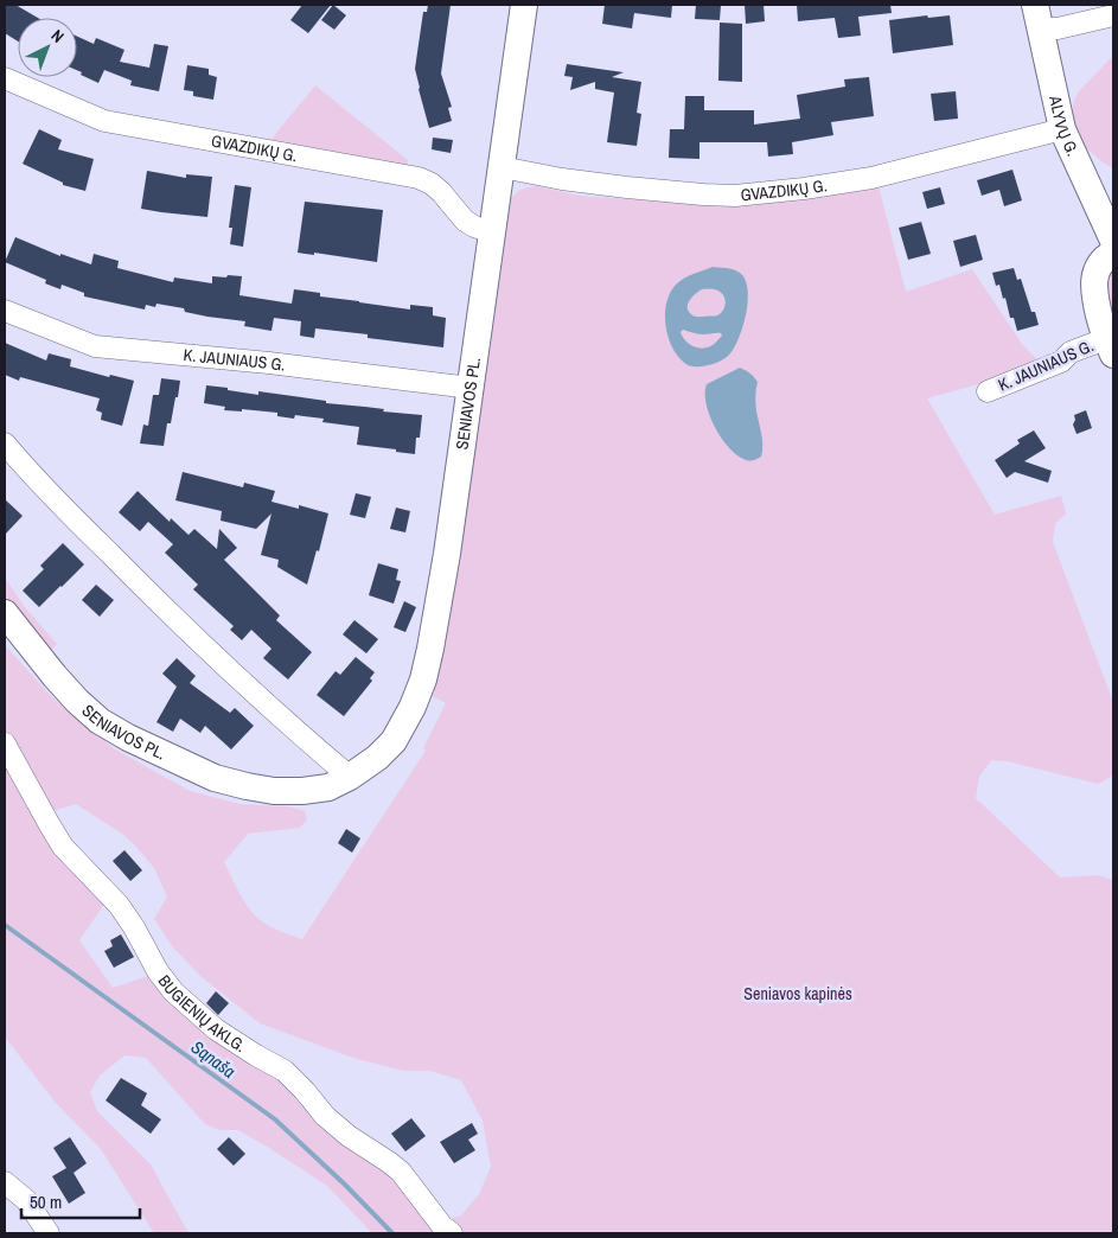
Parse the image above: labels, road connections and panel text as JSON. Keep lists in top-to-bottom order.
{
  "streets": {
    "main road": ["ALYVŲ G.", "SENIAVOS PL."],
    "street": ["GVAZDIKŲ G.", "K. JAUNIAUS G.", "BUGIENIŲ AKLG."]
  },
  "crossings": [
    ["ALYVŲ G.", "GVAZDIKŲ G."],
    ["GVAZDIKŲ G.", "SENIAVOS PL."],
    ["K. JAUNIAUS G.", "SENIAVOS PL."]
  ],
  "water": ["Sąnaša"],
  "parks": ["Seniavos kapinės"],
  "scale_bar": "50 m",
  "north": "top right"
}
